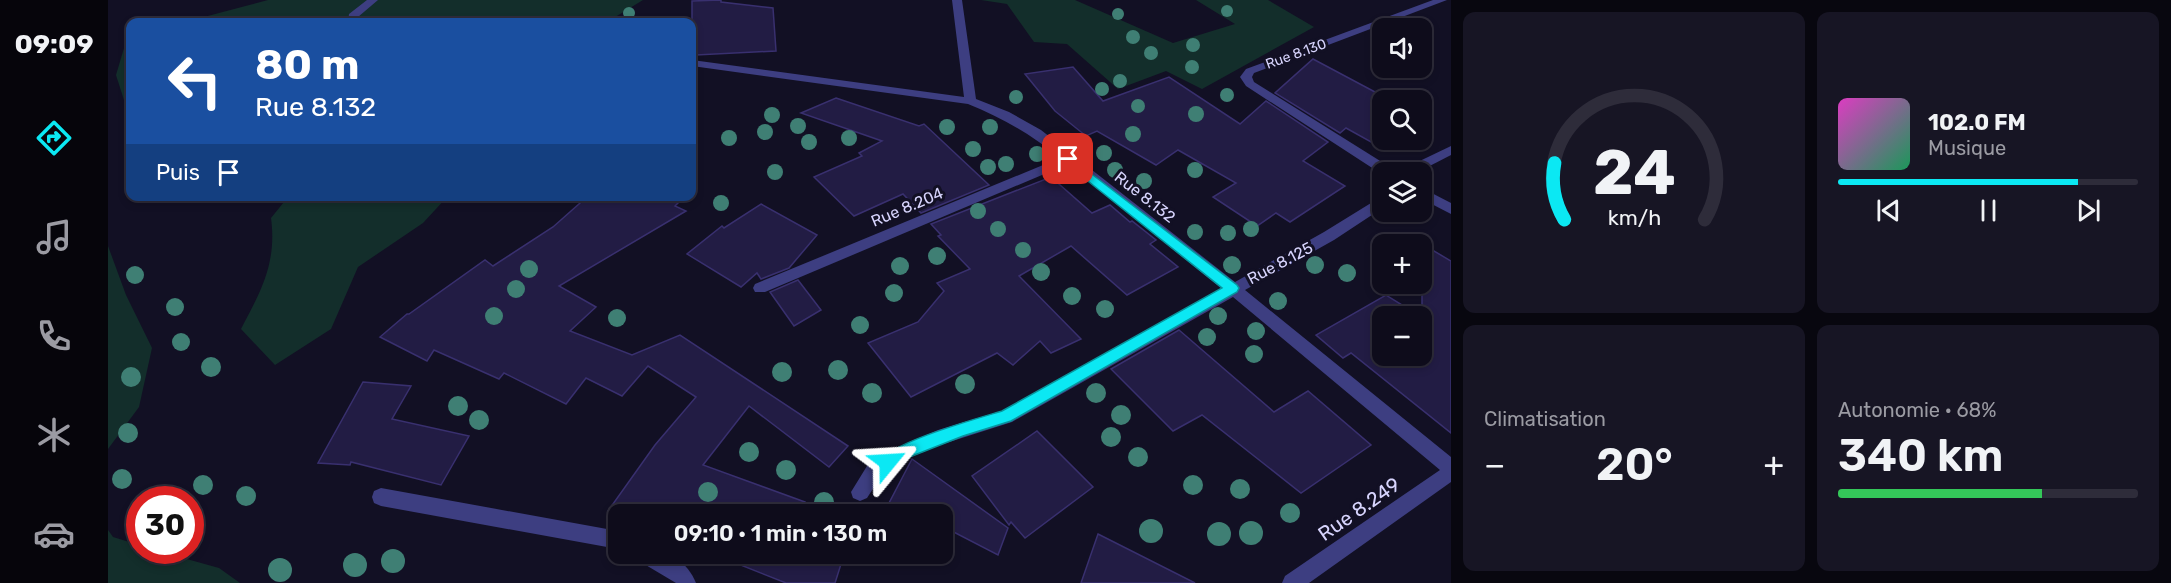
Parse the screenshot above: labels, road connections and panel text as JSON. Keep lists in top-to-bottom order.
{
  "streets": {
    "street": [
      "Rue 8.130",
      "Rue 8.132",
      "Rue 8.204",
      "Rue 8.125",
      "Rue 8.249"
    ]
  },
  "crossings": [
    ["Rue 8.132", "Rue 8.204"],
    ["Rue 8.132", "Rue 8.125"]
  ],
  "page": {
    "tabs": "09:09",
    "map_buttons": ["+", "−"],
    "turn": ["80 m", "Rue 8.132"],
    "song": ["102.0 FM", "Musique"],
    "then": "Puis",
    "tile": [
      "Climatisation",
      ["Autonomie · 68%", "340 km"]
    ],
    "heat": ["−", "20°", "+"],
    "limit": "30",
    "trip": "09:10 · 1 min · 130 m",
    "gauge": ["24", "km/h"]
  }
}
